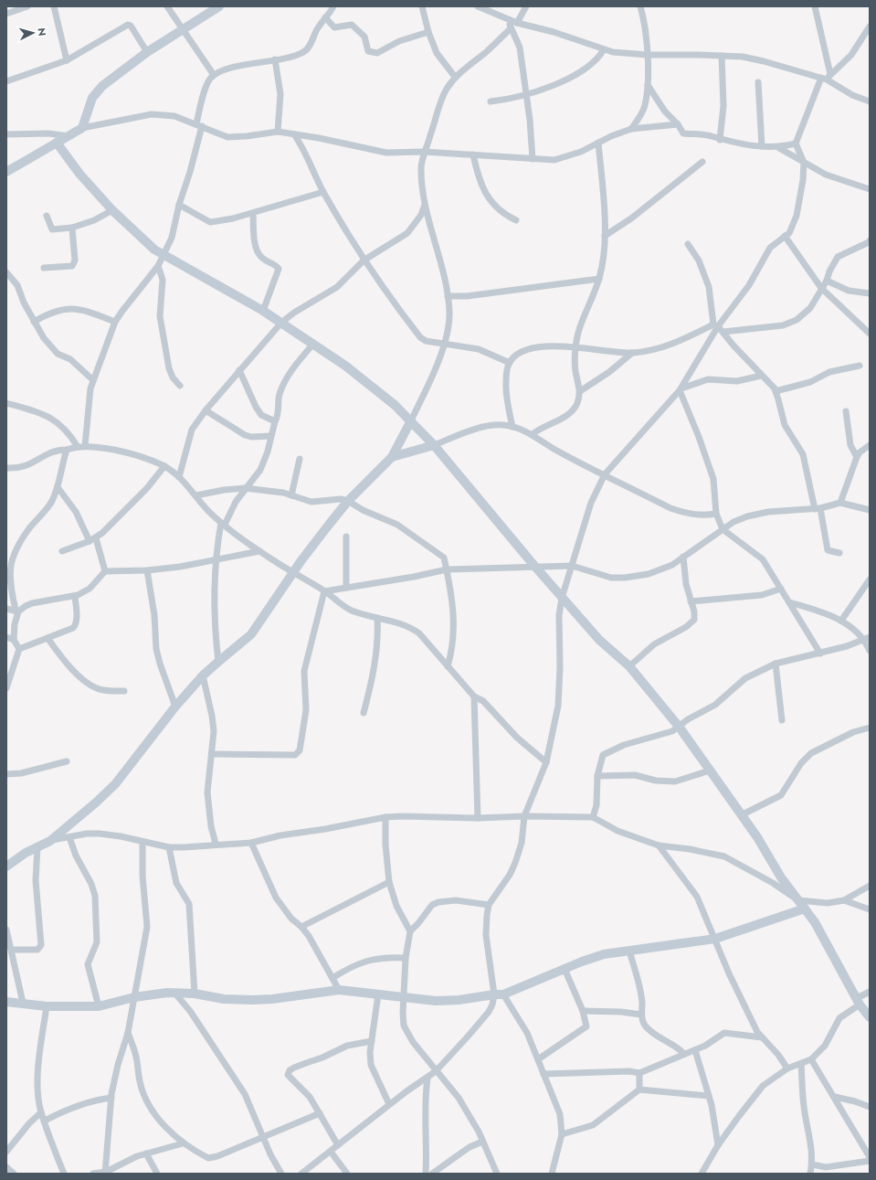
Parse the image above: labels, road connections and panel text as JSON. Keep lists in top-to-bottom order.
{
  "north": "right"
}
